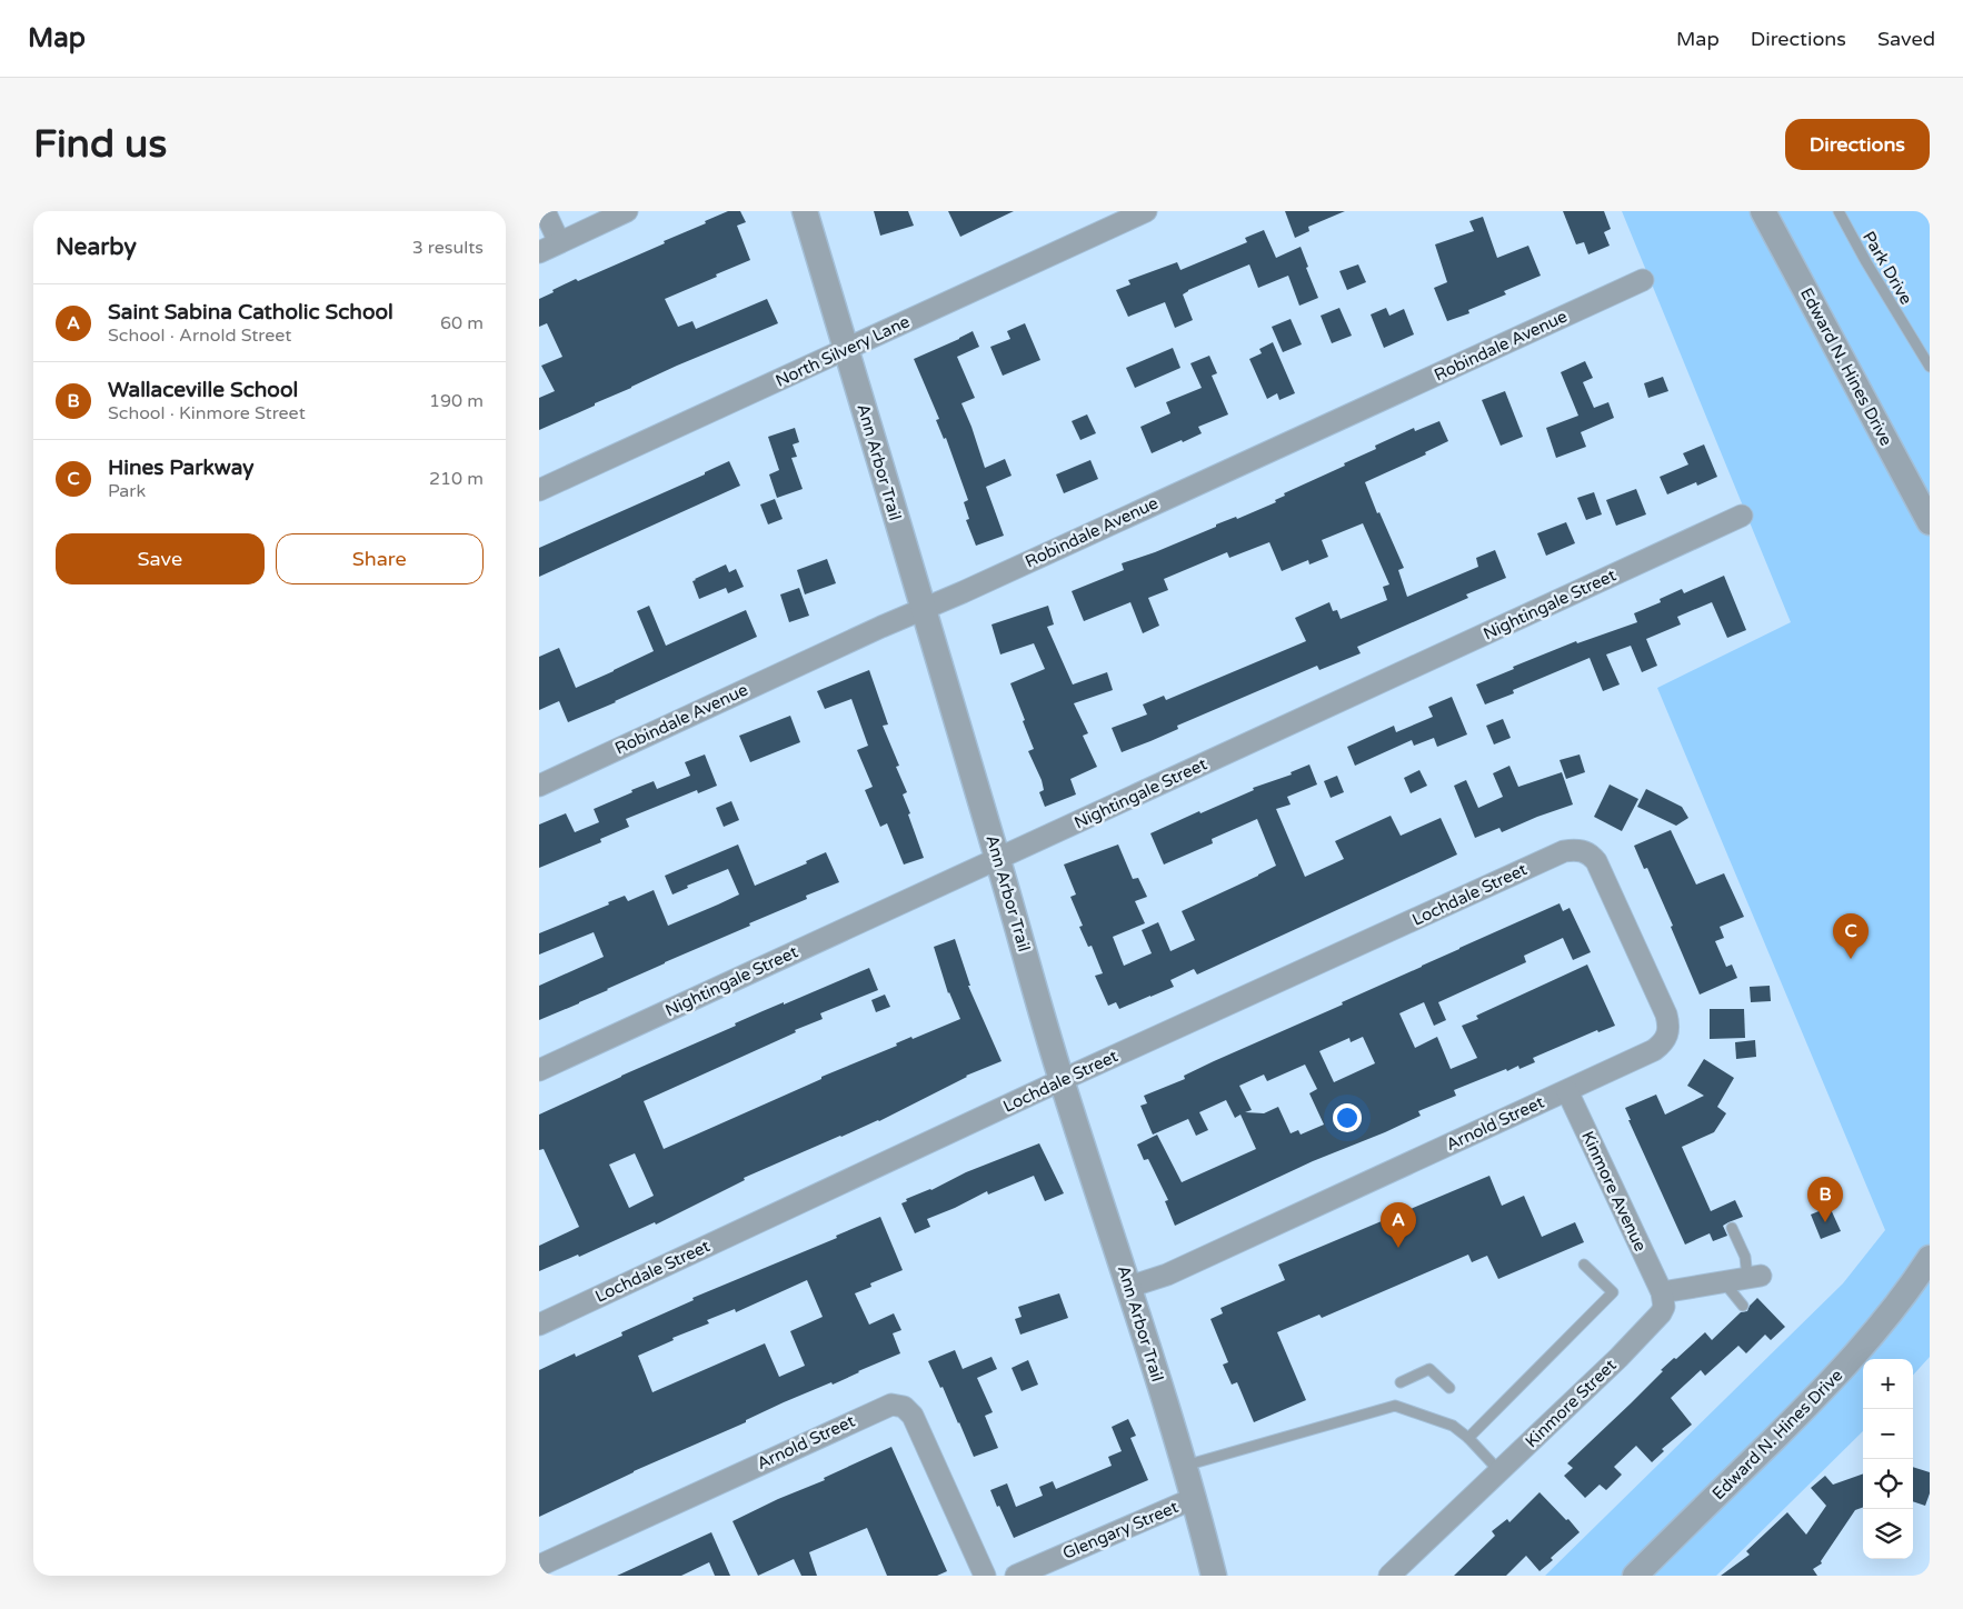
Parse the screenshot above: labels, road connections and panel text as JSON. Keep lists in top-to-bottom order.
{
  "streets": {
    "street": [
      "Robindale Avenue",
      "North Silvery Lane",
      "Edward N. Hines Drive",
      "Ann Arbor Trail",
      "Nightingale Street",
      "Lochdale Street",
      "Arnold Street",
      "Kinmore Avenue",
      "Kinmore Street",
      "Glengary Street"
    ],
    "lane": ["Park Drive"]
  },
  "crossings": [
    ["Robindale Avenue", "Ann Arbor Trail"],
    ["North Silvery Lane", "Ann Arbor Trail"],
    ["Ann Arbor Trail", "Nightingale Street"],
    ["Ann Arbor Trail", "Lochdale Street"],
    ["Ann Arbor Trail", "Arnold Street"],
    ["Ann Arbor Trail", "Glengary Street"],
    ["Lochdale Street", "Arnold Street"],
    ["Arnold Street", "Kinmore Avenue"],
    ["Kinmore Avenue", "Kinmore Street"]
  ],
  "page": {
    "header": "Map",
    "nav": ["Map", "Directions", "Saved"],
    "buttons": [
      "Directions",
      ["Save", "Share"]
    ],
    "title": "Find us",
    "heading": ["Nearby", "3 results"],
    "list": [
      {
        "mark": "A",
        "name": "Saint Sabina Catholic School",
        "note": "School · Arnold Street",
        "value": "60 m"
      },
      {
        "mark": "B",
        "name": "Wallaceville School",
        "note": "School · Kinmore Street",
        "value": "190 m"
      },
      {
        "mark": "C",
        "name": "Hines Parkway",
        "note": "Park",
        "value": "210 m"
      }
    ],
    "pins": ["C", "B", "A"],
    "map_buttons": ["+", "−"]
  }
}
